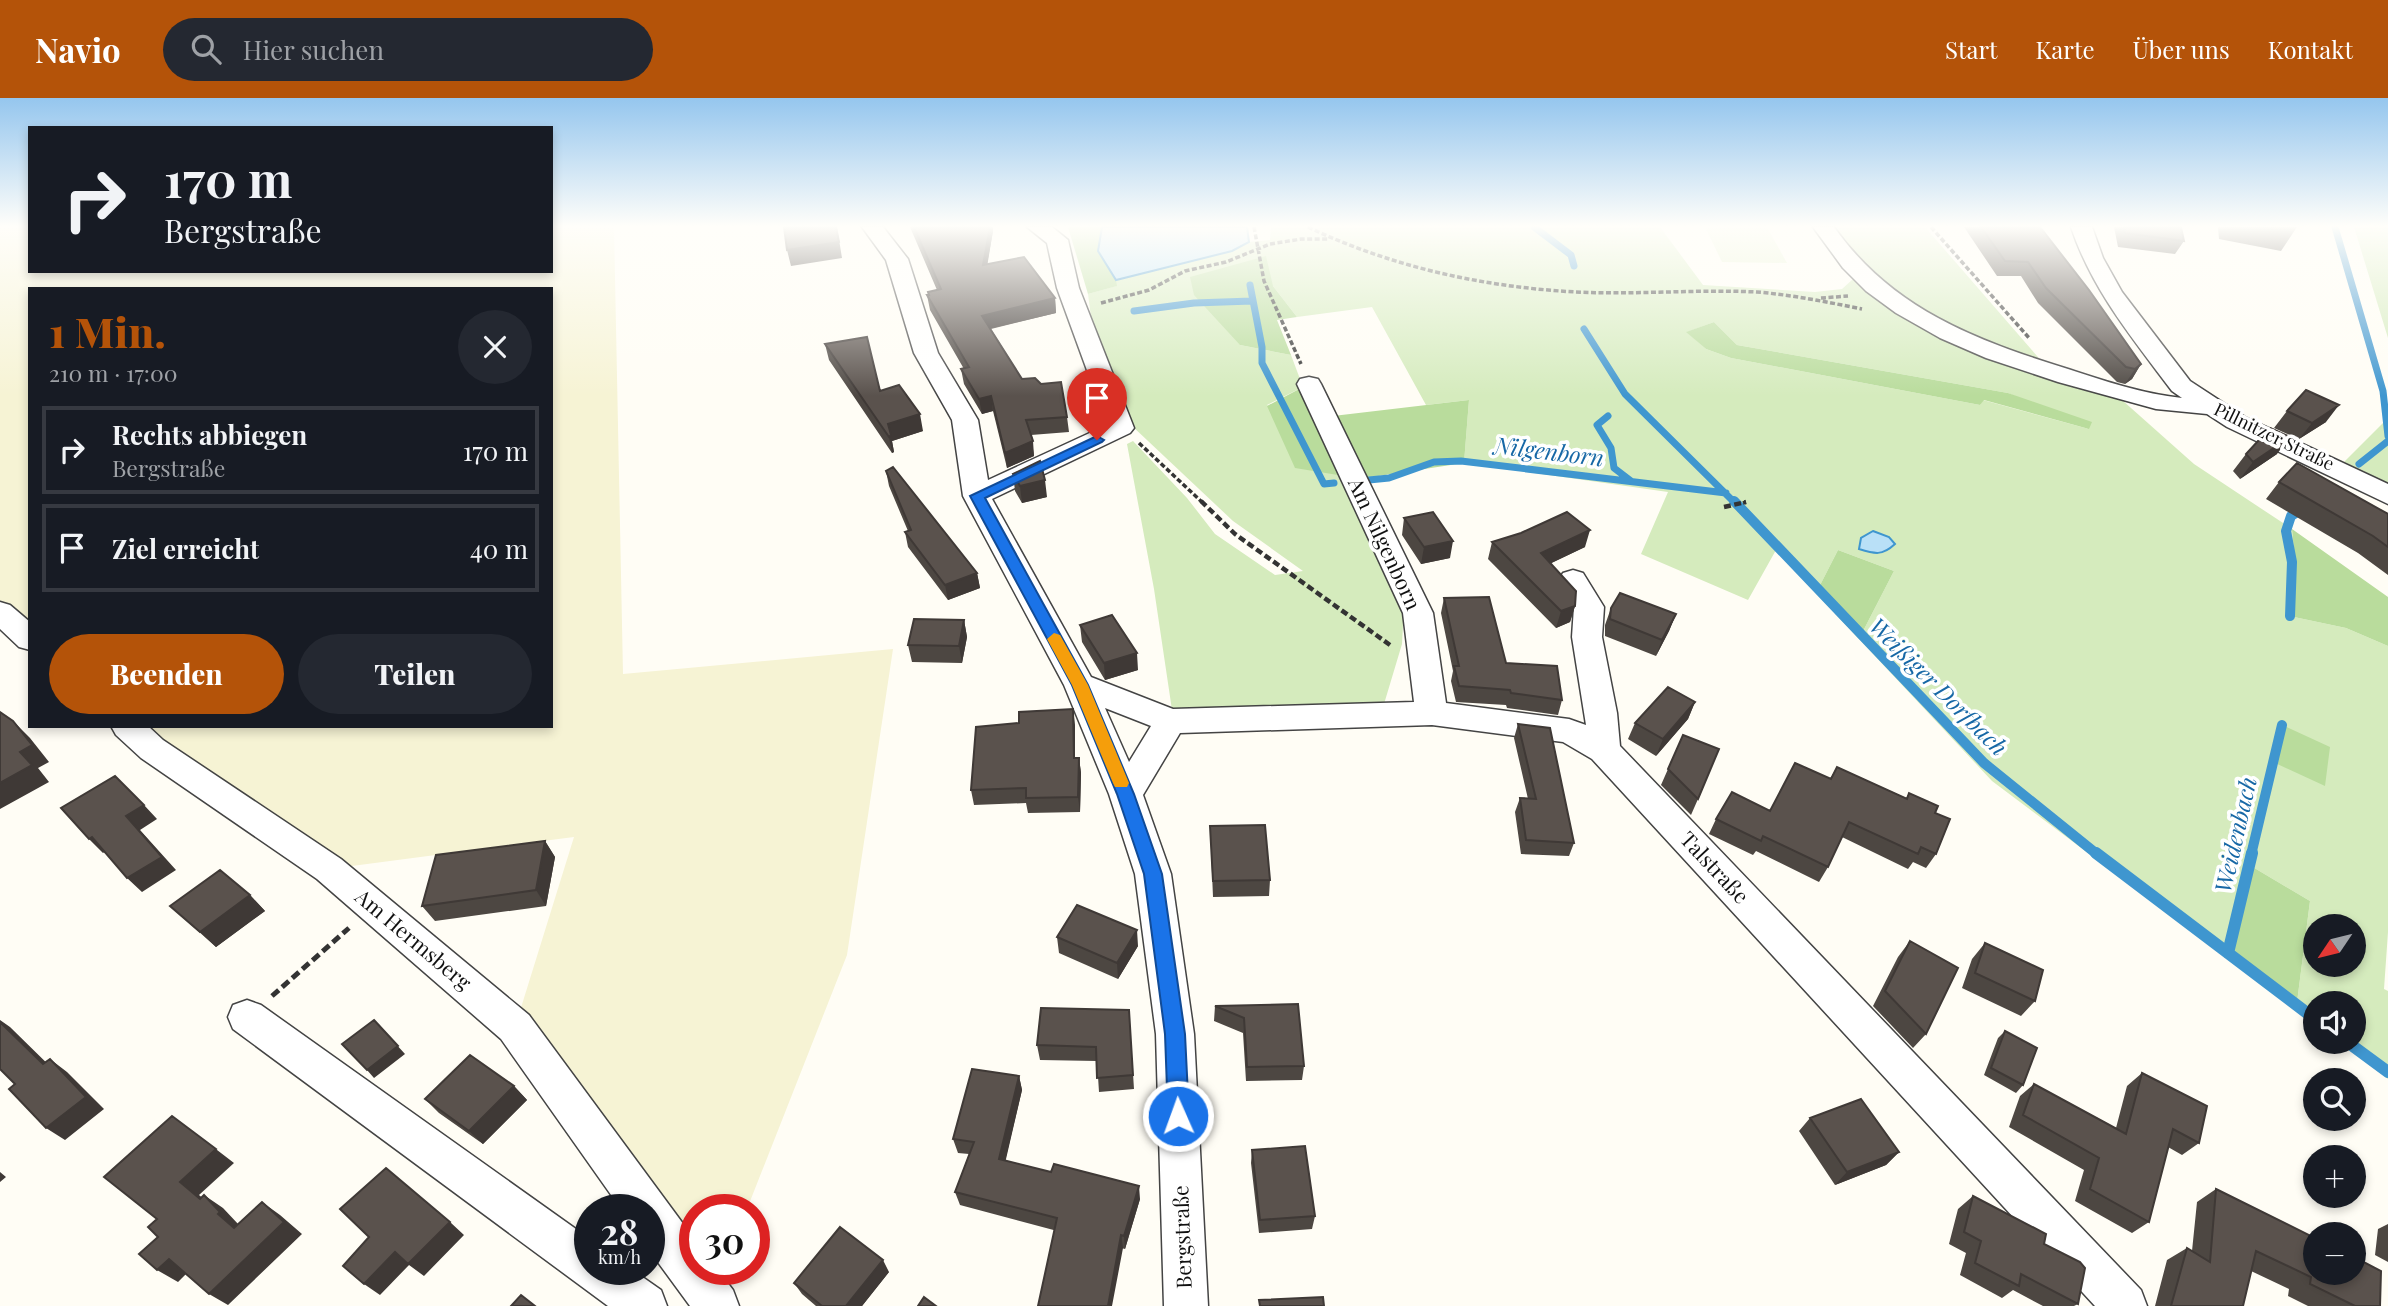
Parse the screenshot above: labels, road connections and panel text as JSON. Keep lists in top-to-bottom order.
{
  "streets": {
    "street": [
      "Pillnitzer Straße",
      "Am Nilgenborn",
      "Talstraße",
      "Am Hermsberg",
      "Bergstraße"
    ]
  },
  "crossings": [
    ["Am Nilgenborn", "Talstraße"],
    ["Talstraße", "Bergstraße"]
  ],
  "water": ["Nilgenborn", "Weißiger Dorfbach", "Weidenbach"],
  "north": "bottom left",
  "page": {
    "header": "Navio",
    "search": "Hier suchen",
    "nav": [
      "Start",
      "Karte",
      "Über uns",
      "Kontakt"
    ],
    "turn": ["170 m", "Bergstraße"],
    "heading": ["1 Min.", "210 m · 17:00"],
    "list": [
      {
        "name": "Rechts abbiegen",
        "note": "Bergstraße",
        "value": "170 m"
      },
      {
        "name": "Ziel erreicht",
        "value": "40 m"
      }
    ],
    "buttons": ["Beenden", "Teilen"],
    "map_buttons": ["+", "−"],
    "speed": "28 km/h",
    "limit": "30"
  }
}
